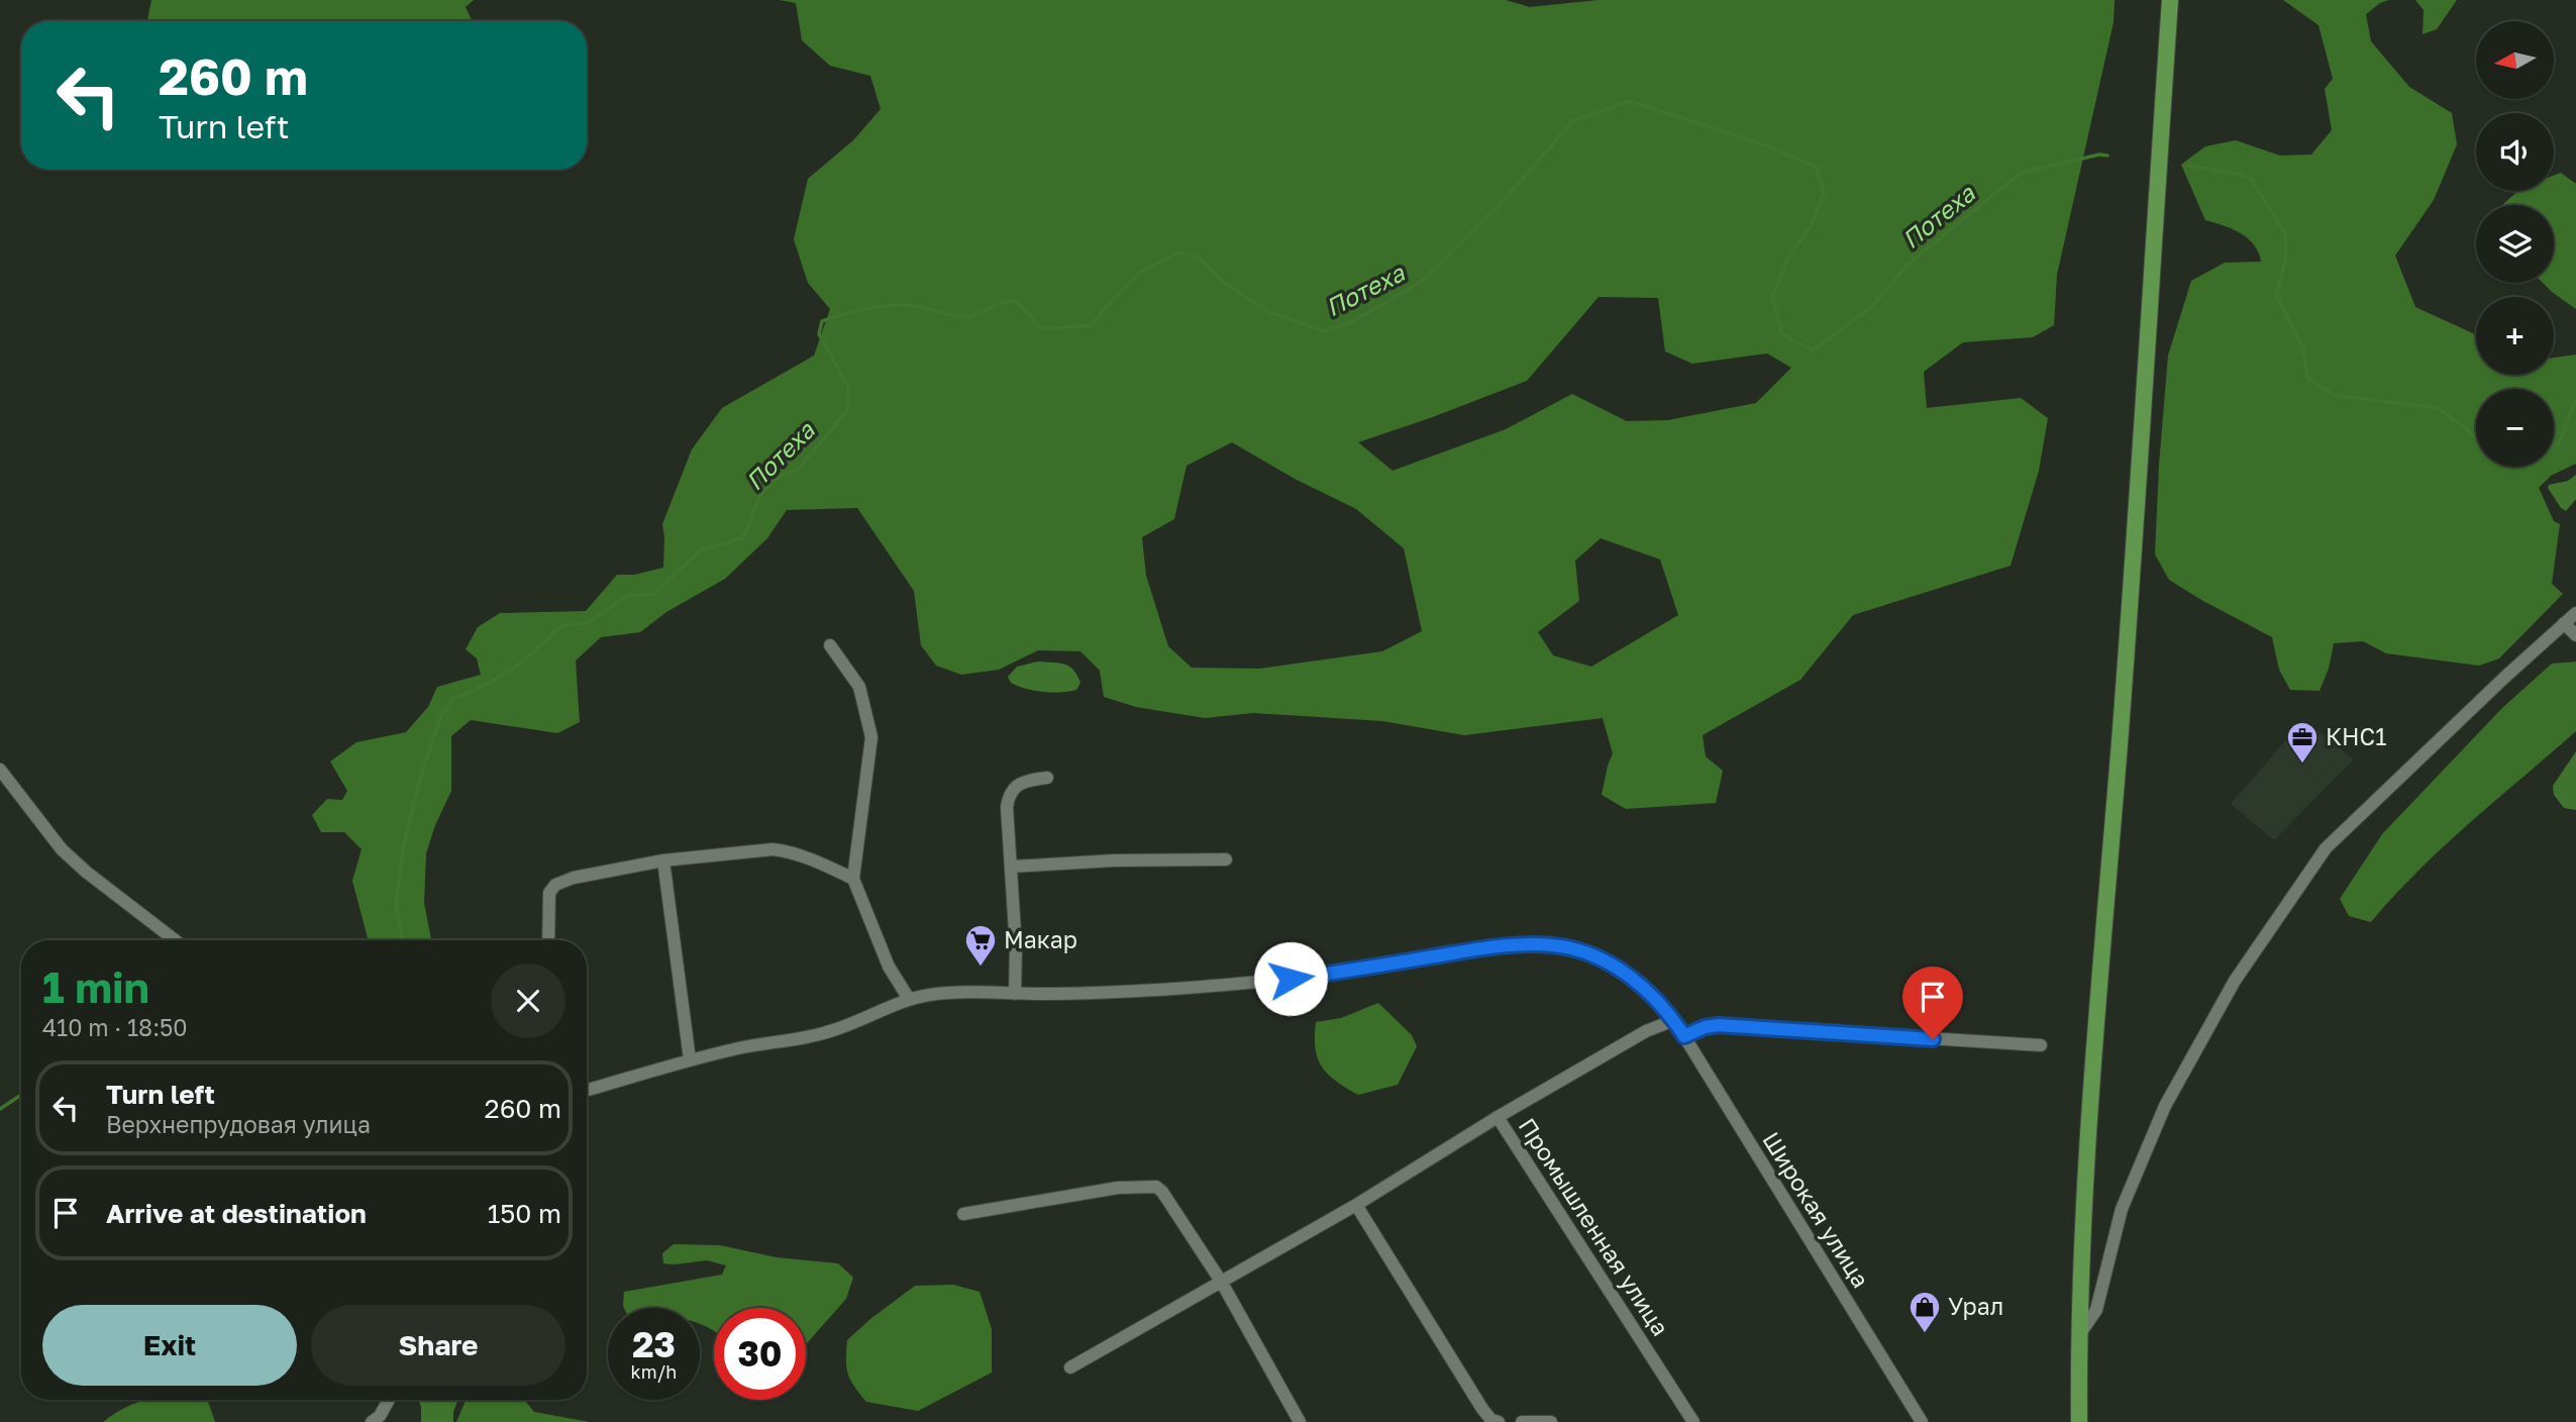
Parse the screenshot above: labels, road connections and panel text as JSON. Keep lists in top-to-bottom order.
{
  "streets": {
    "street": ["Широкая улица", "Промышленная улица"]
  },
  "crossings": [
    ["Широкая улица", "Промышленная улица"]
  ],
  "water": ["Потеха"],
  "places": {
    "office": ["КНС1"],
    "supermarket": ["Макар"],
    "shop": ["Урал"]
  },
  "north": "left",
  "page": {
    "map_buttons": ["+", "−"],
    "turn": ["260 m", "Turn left"],
    "heading": ["1 min", "410 m · 18:50"],
    "list": [
      {
        "name": "Turn left",
        "note": "Верхнепрудовая улица",
        "value": "260 m"
      },
      {
        "name": "Arrive at destination",
        "value": "150 m"
      }
    ],
    "buttons": ["Exit", "Share"],
    "speed": "23 km/h",
    "limit": "30"
  }
}
